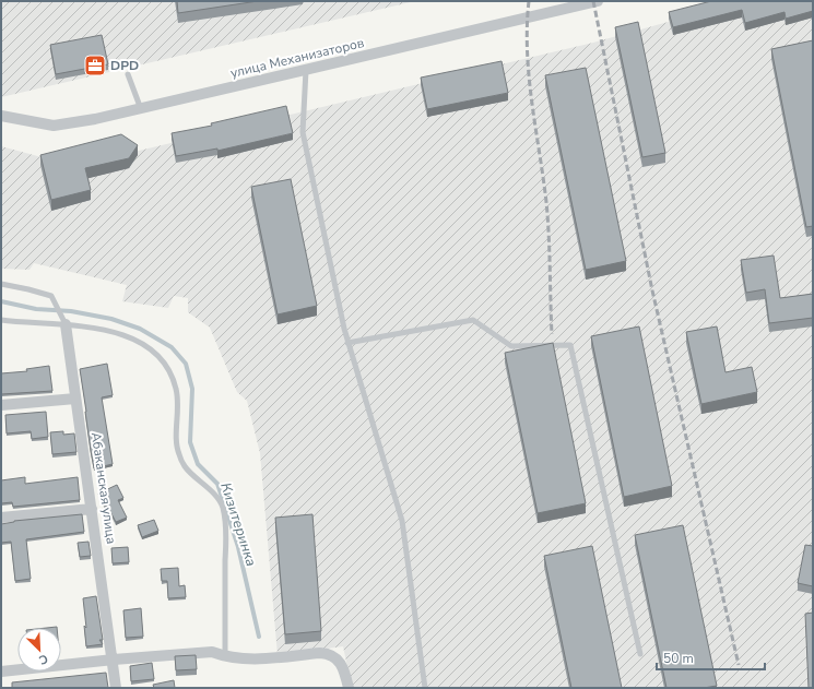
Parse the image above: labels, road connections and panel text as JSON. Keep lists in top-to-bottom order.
{
  "streets": {
    "street": ["улица Механизаторов", "Абаканская улица"]
  },
  "water": ["Кизитеринка"],
  "places": {
    "office": ["DPD"]
  },
  "scale_bar": "50 m",
  "north": "bottom right"
}
